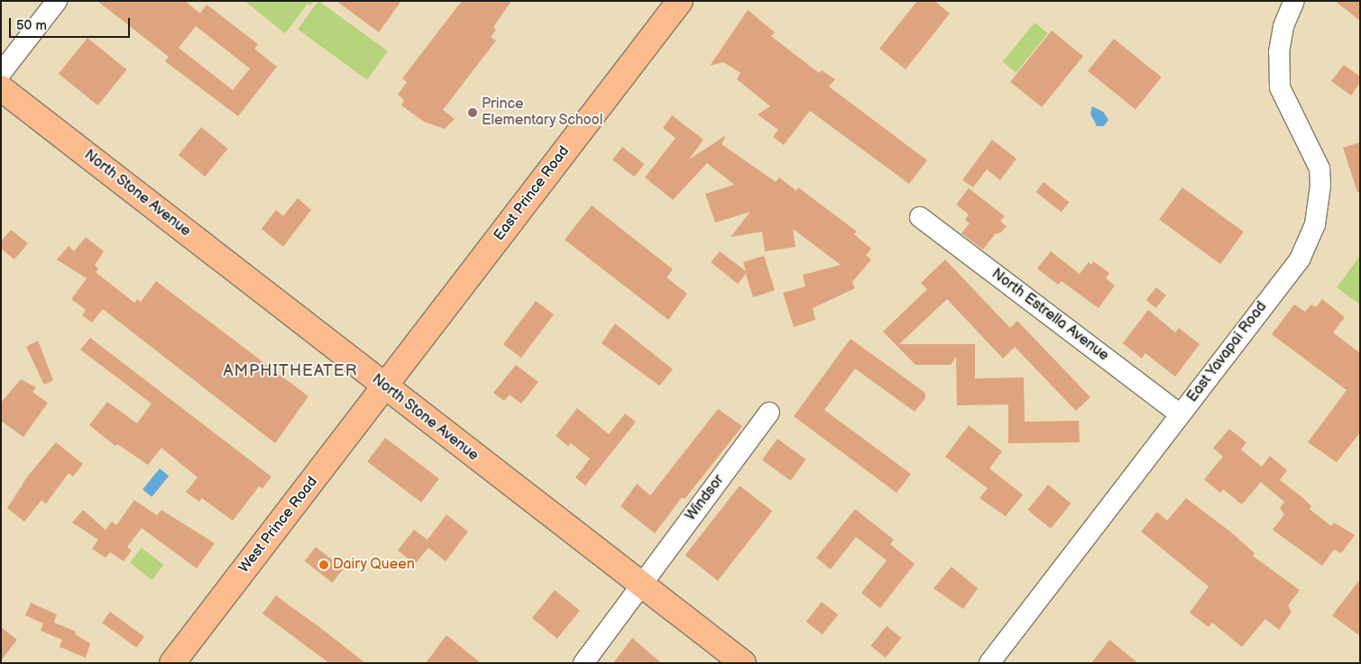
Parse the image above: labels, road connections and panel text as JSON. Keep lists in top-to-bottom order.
{
  "streets": {
    "main road": ["North Stone Avenue", "East Prince Road", "West Prince Road"],
    "street": ["North Estrella Avenue", "East Yavapai Road", "Windsor"]
  },
  "crossings": [
    ["North Stone Avenue", "East Prince Road"],
    ["North Stone Avenue", "Windsor"],
    ["North Stone Avenue", "West Prince Road"],
    ["East Prince Road", "West Prince Road"],
    ["North Estrella Avenue", "East Yavapai Road"]
  ],
  "districts": ["AMPHITHEATER"],
  "places": ["Prince Elementary School", "Dairy Queen"],
  "scale_bar": "50 m"
}
